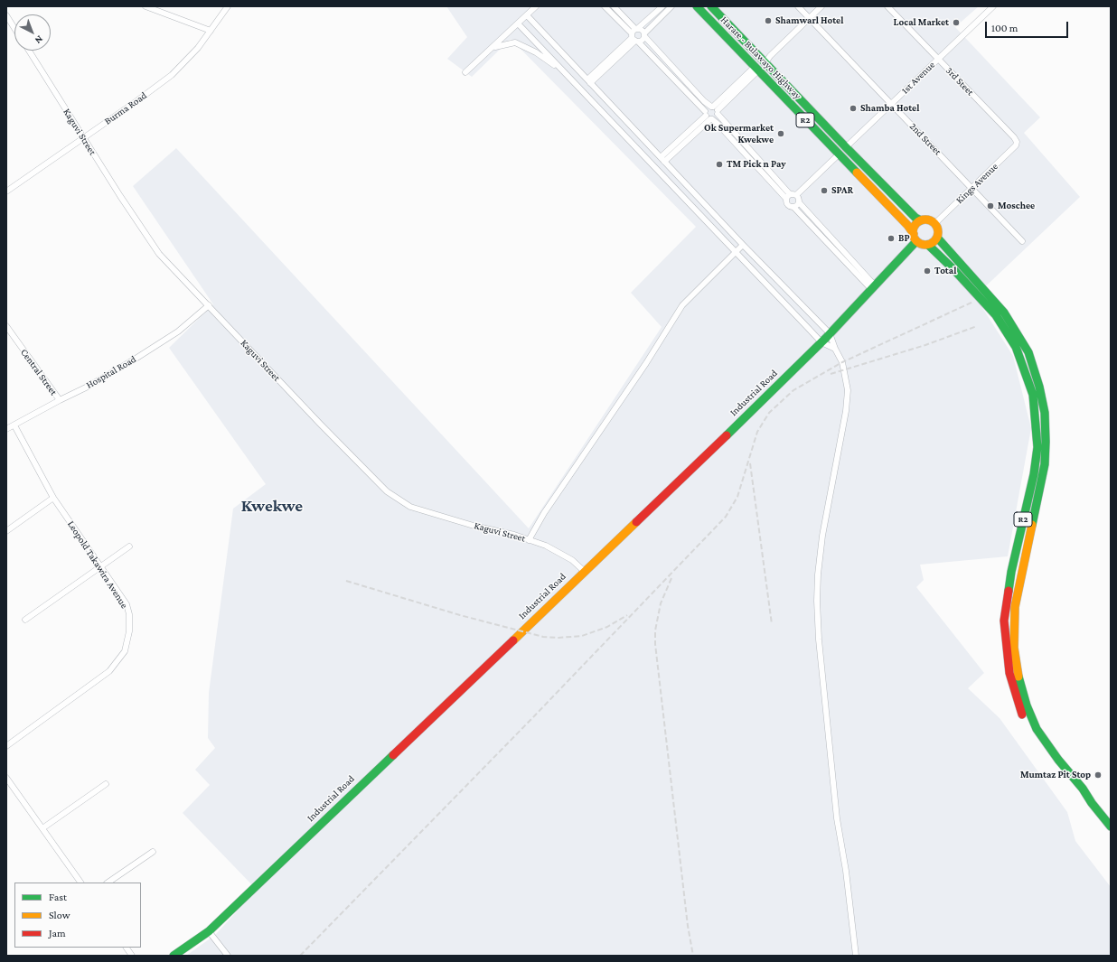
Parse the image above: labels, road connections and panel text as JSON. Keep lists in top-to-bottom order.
{
  "streets": {
    "main road": ["Harare - Bulawayo Highway", "R2", "Industrial Road"],
    "street": [
      "1st Avenue",
      "3rd Steet",
      "Burma Road",
      "Kaguvi Street",
      "2nd Street",
      "Kings Avenue",
      "Central Street",
      "Hospital Road",
      "Leopold Takawira Avenue"
    ]
  },
  "crossings": [
    ["Harare - Bulawayo Highway", "1st Avenue"],
    ["Harare - Bulawayo Highway", "R2"],
    ["Harare - Bulawayo Highway", "Kings Avenue"],
    ["Harare - Bulawayo Highway", "Industrial Road"],
    ["1st Avenue", "3rd Steet"],
    ["1st Avenue", "2nd Street"],
    ["3rd Steet", "Kings Avenue"],
    ["Burma Road", "Kaguvi Street"],
    ["R2", "Kings Avenue"],
    ["R2", "Industrial Road"],
    ["Kaguvi Street", "Hospital Road"],
    ["Kaguvi Street", "Industrial Road"],
    ["2nd Street", "Kings Avenue"],
    ["Kings Avenue", "Industrial Road"],
    ["Central Street", "Hospital Road"],
    ["Hospital Road", "Leopold Takawira Avenue"]
  ],
  "districts": ["Kwekwe"],
  "places": [
    "Shamwarl Hotel",
    "Local Market",
    "Shamba Hotel",
    "Ok Supermarket Kwekwe",
    "TM Pick n Pay",
    "SPAR",
    "Moschee",
    "BP",
    "Total",
    "Mumtaz Pit Stop"
  ],
  "legend": ["Fast", "Slow", "Jam"],
  "scale_bar": "100 m",
  "north": "bottom right"
}
